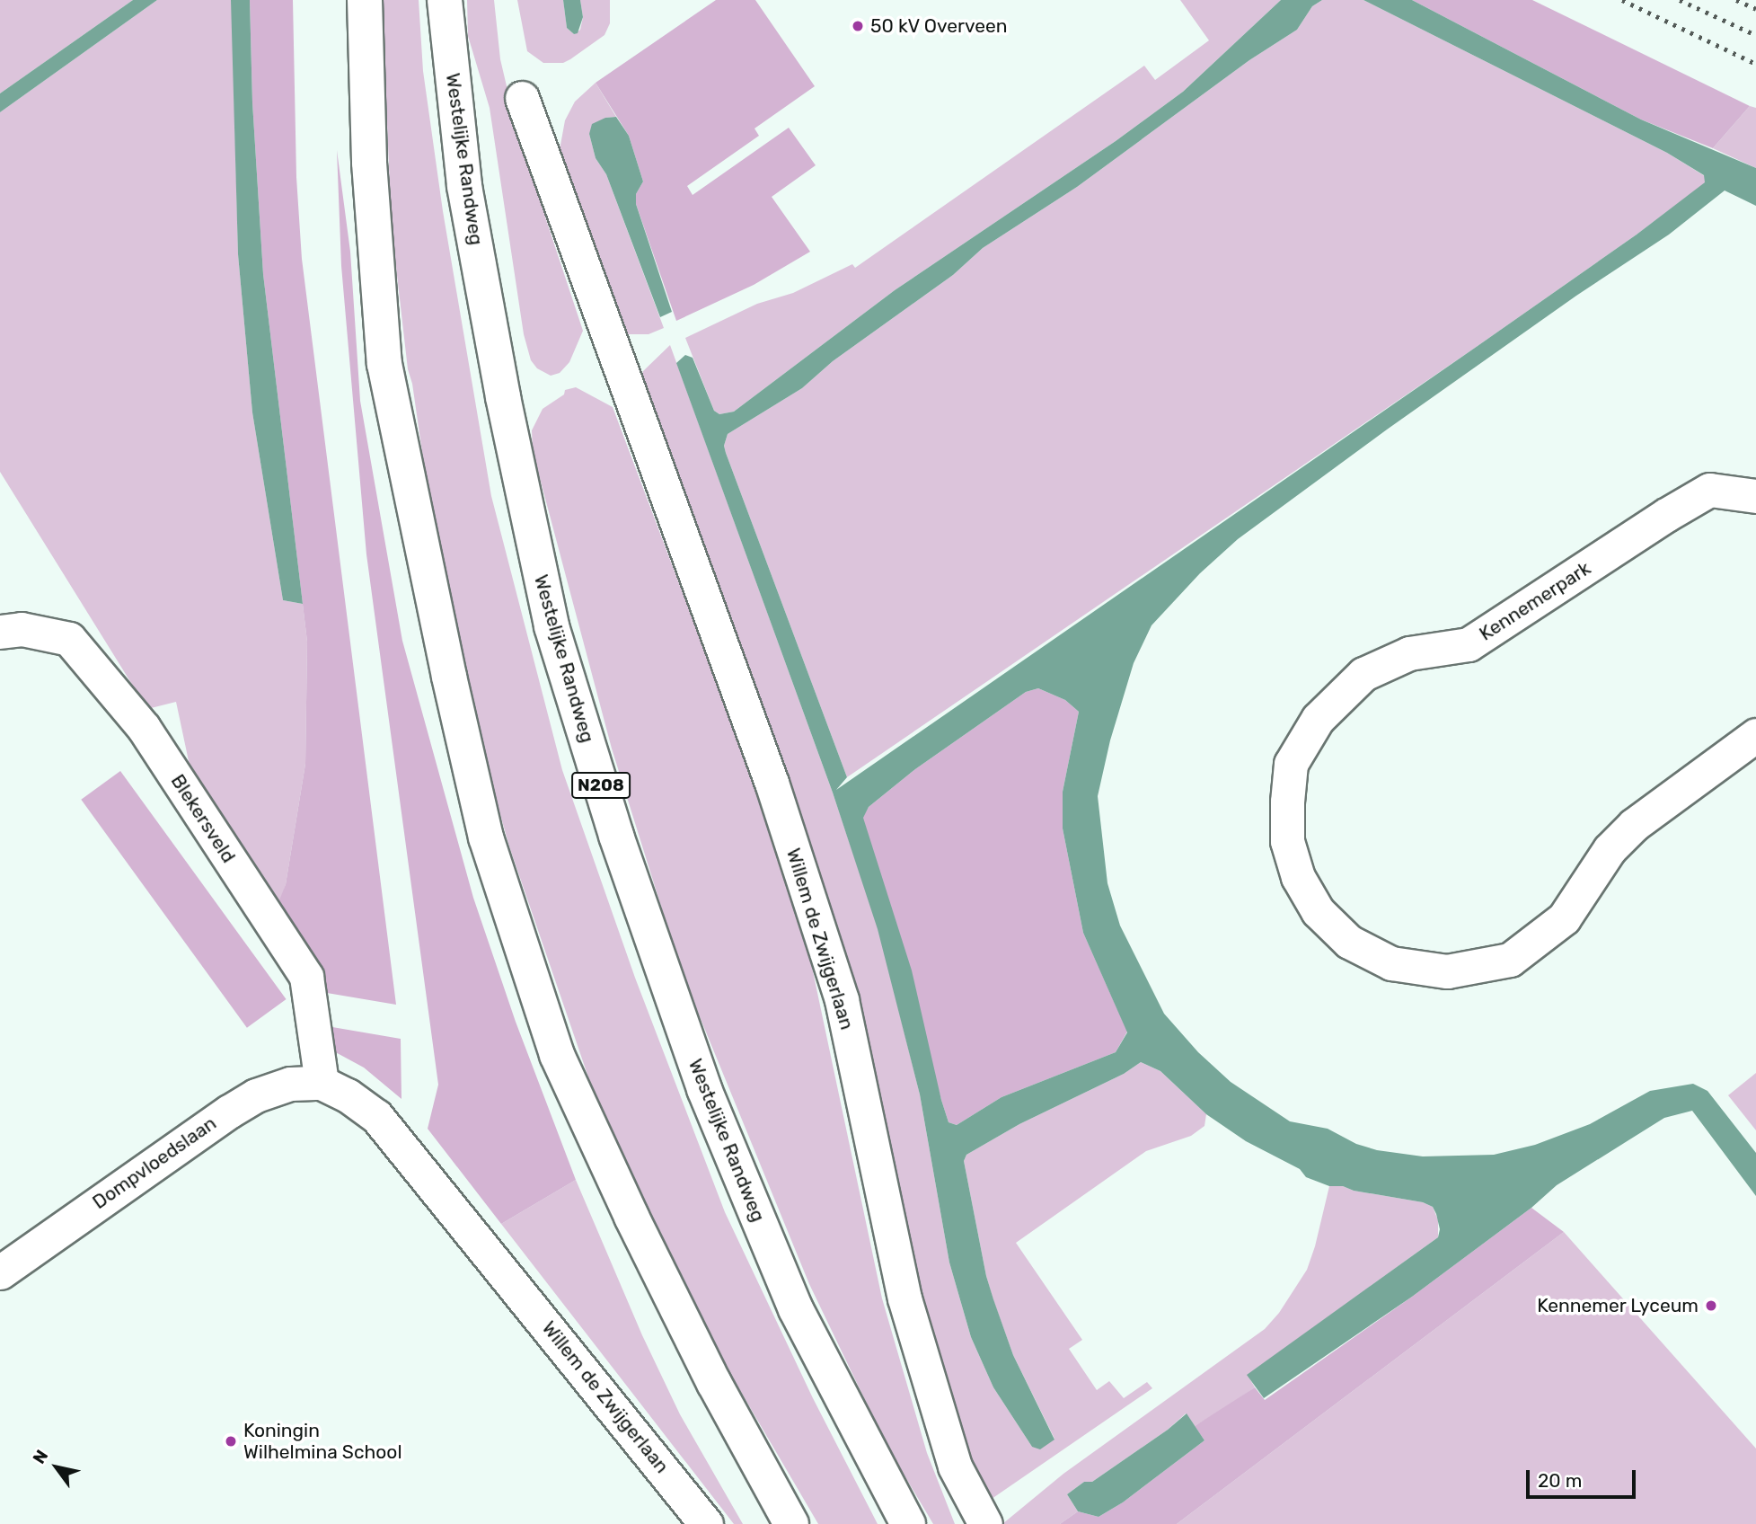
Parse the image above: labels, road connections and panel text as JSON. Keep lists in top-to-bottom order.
{
  "streets": {
    "main road": ["Westelijke Randweg", "N208"],
    "street": [
      "Kennemerpark",
      "Blekersveld",
      "Willem de Zwijgerlaan",
      "Dompvloedslaan"
    ]
  },
  "crossings": [
    ["Blekersveld", "Willem de Zwijgerlaan"],
    ["Blekersveld", "Dompvloedslaan"],
    ["Willem de Zwijgerlaan", "Dompvloedslaan"]
  ],
  "places": ["50 kV Overveen", "Kennemer Lyceum", "Koningin Wilhelmina School"],
  "scale_bar": "20 m",
  "north": "top left"
}
